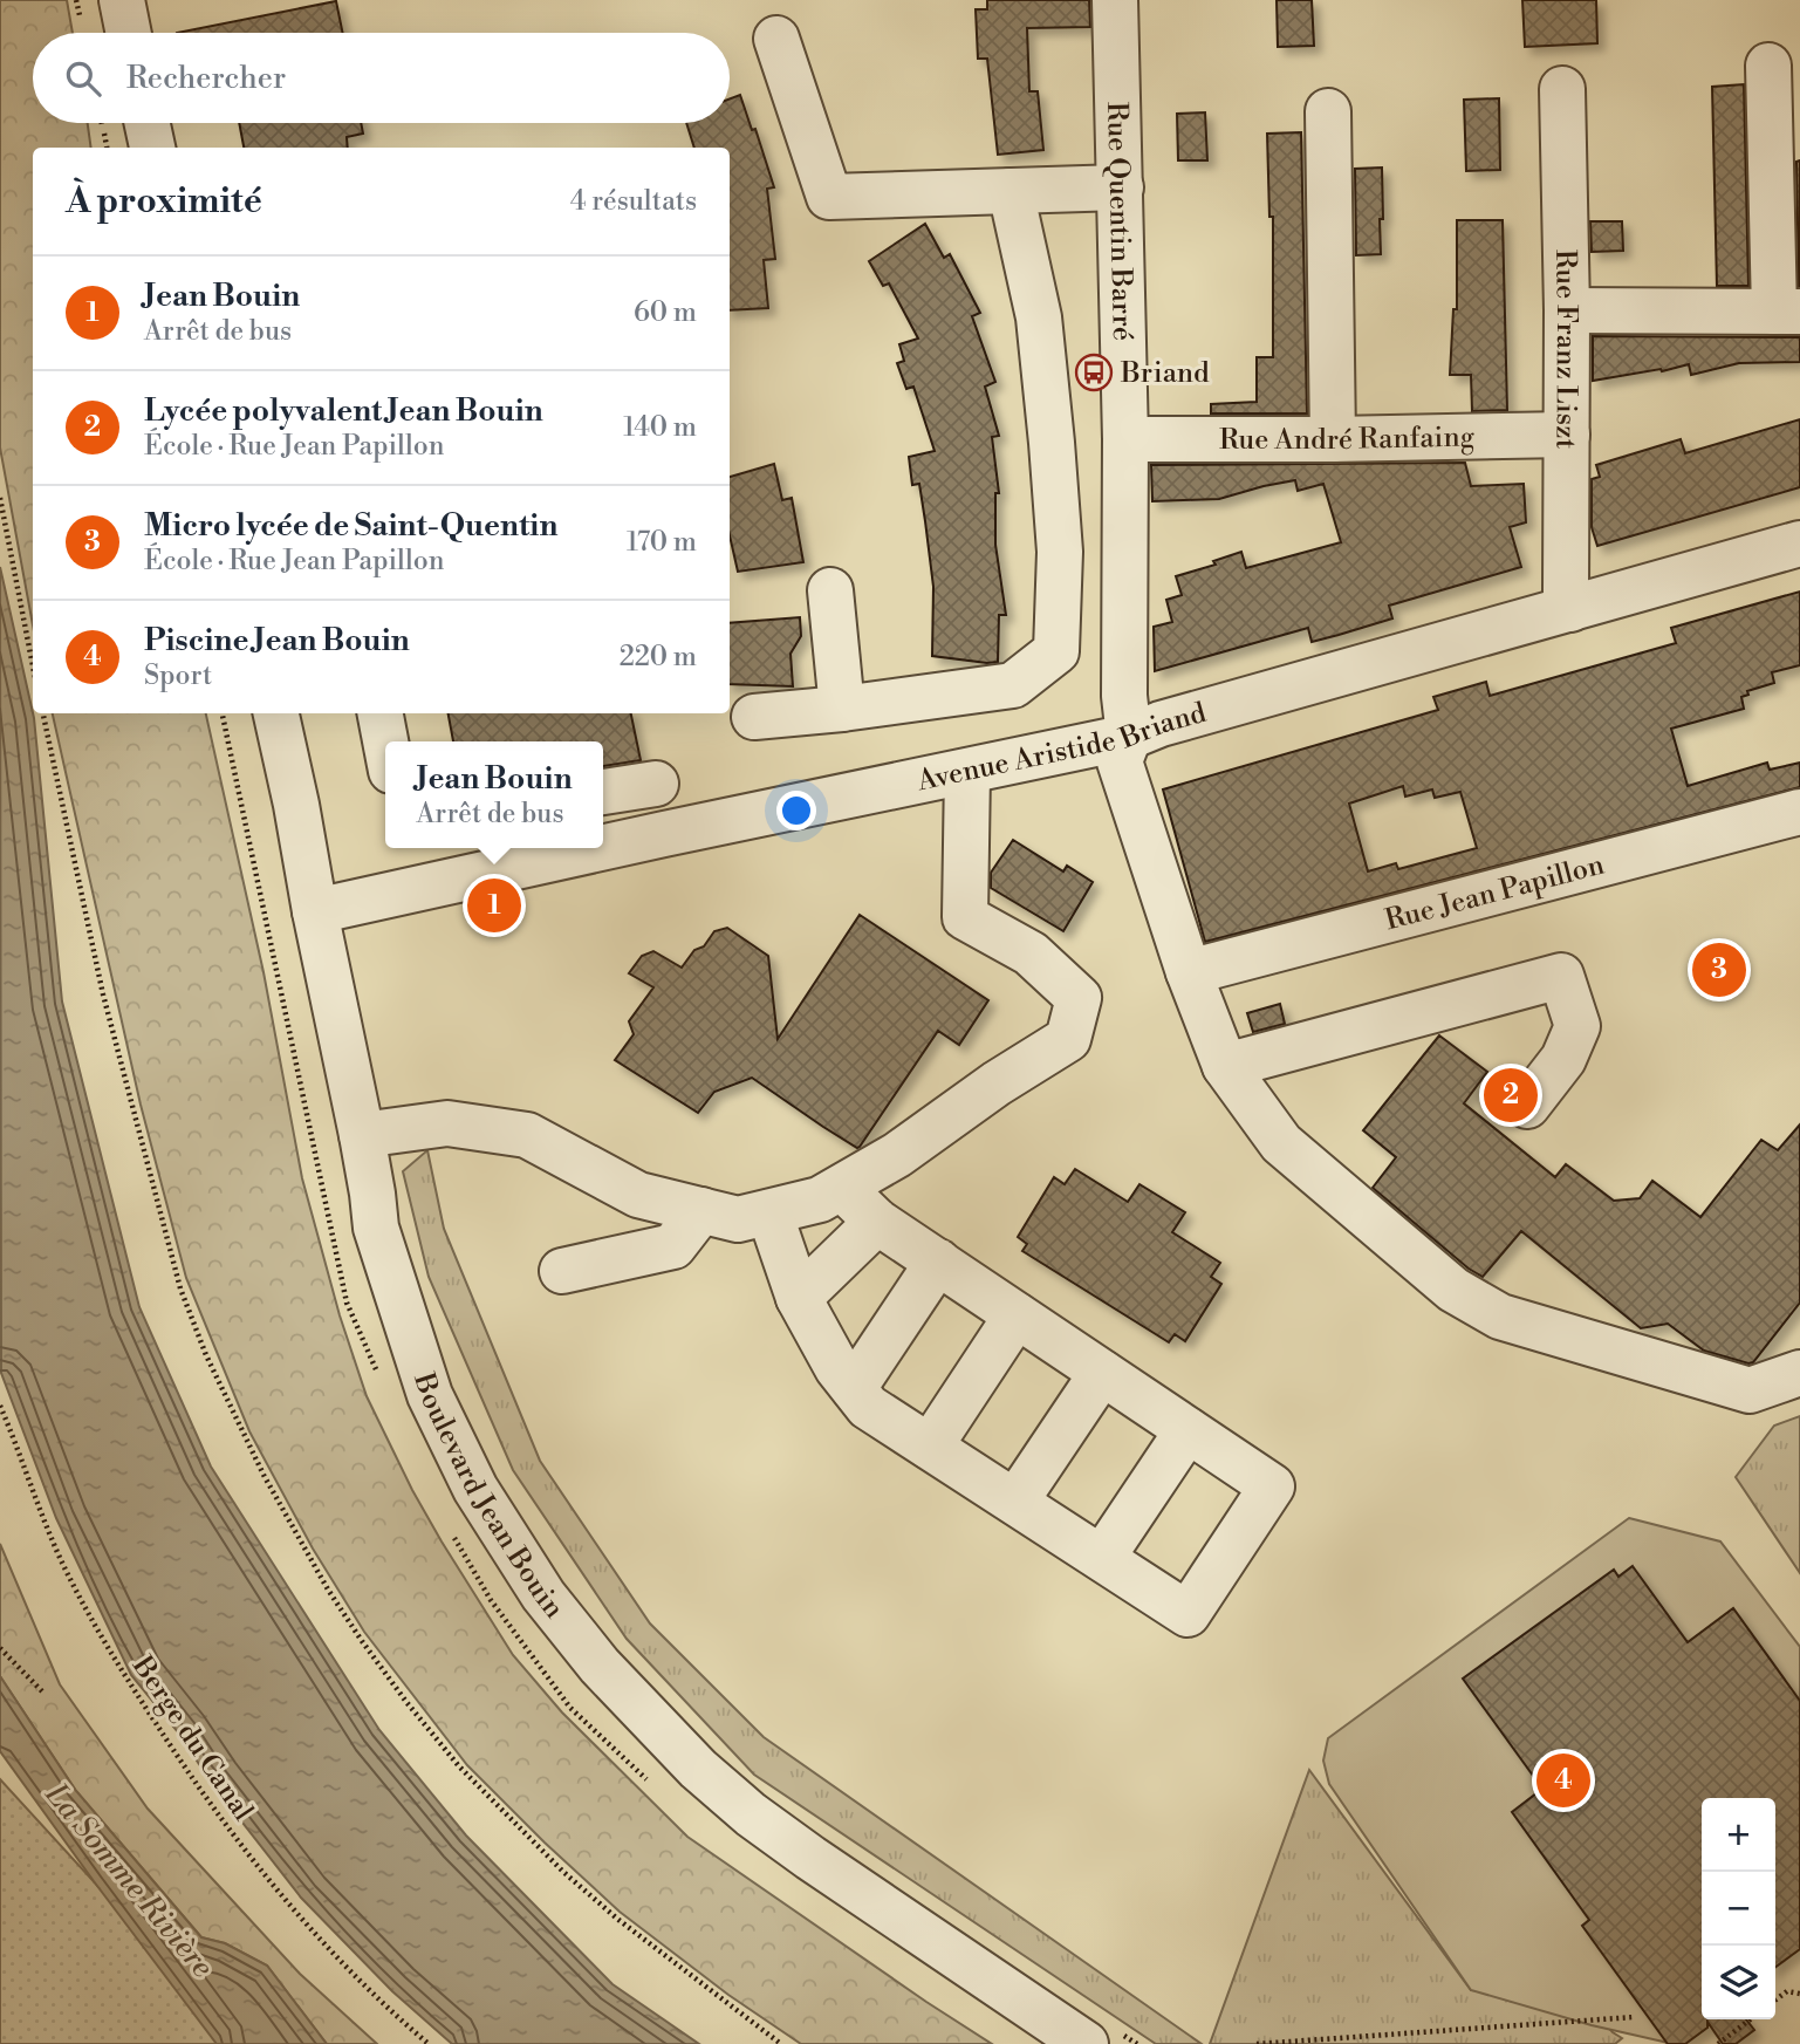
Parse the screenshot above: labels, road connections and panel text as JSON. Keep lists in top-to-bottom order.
{
  "streets": {
    "street": [
      "Rue Quentin Barré",
      "Rue Franz Liszt",
      "Rue André Ranfaing",
      "Avenue Aristide Briand",
      "Rue Jean Papillon",
      "Boulevard Jean Bouin"
    ],
    "path": ["Berge du Canal"]
  },
  "crossings": [
    ["Rue Quentin Barré", "Rue André Ranfaing"],
    ["Rue Quentin Barré", "Avenue Aristide Briand"],
    ["Rue Quentin Barré", "Rue Jean Papillon"],
    ["Rue Franz Liszt", "Rue André Ranfaing"],
    ["Rue Franz Liszt", "Avenue Aristide Briand"],
    ["Avenue Aristide Briand", "Boulevard Jean Bouin"]
  ],
  "water": ["La Somme Rivière"],
  "places": {
    "bus stop": ["Briand"]
  },
  "page": {
    "search": "Rechercher",
    "heading": ["À proximité", "4 résultats"],
    "list": [
      {
        "mark": "1",
        "name": "Jean Bouin",
        "note": "Arrêt de bus",
        "value": "60 m"
      },
      {
        "mark": "2",
        "name": "Lycée polyvalent Jean Bouin",
        "note": "École · Rue Jean Papillon",
        "value": "140 m"
      },
      {
        "mark": "3",
        "name": "Micro lycée de Saint-Quentin",
        "note": "École · Rue Jean Papillon",
        "value": "170 m"
      },
      {
        "mark": "4",
        "name": "Piscine Jean Bouin",
        "note": "Sport",
        "value": "220 m"
      }
    ],
    "popup": ["Jean Bouin", "Arrêt de bus"],
    "pins": [
      "1",
      "3",
      "2",
      "4"
    ],
    "map_buttons": ["+", "−"]
  }
}
